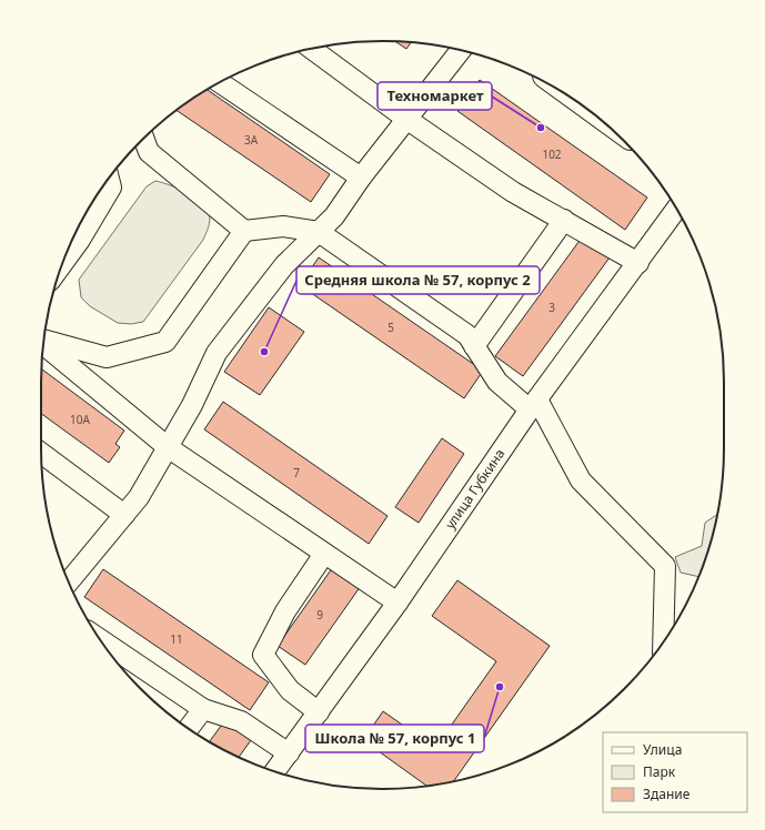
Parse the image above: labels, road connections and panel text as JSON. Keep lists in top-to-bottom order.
{
  "streets": {
    "street": ["улица Губкина"]
  },
  "places": ["Техномаркет", "Средняя школа № 57, корпус 2", "Школа № 57, корпус 1"],
  "house_numbers": [
    "3А",
    "102",
    "3",
    "5",
    "10А",
    "7",
    "9",
    "11"
  ],
  "legend": ["Улица", "Парк", "Здание"]
}
